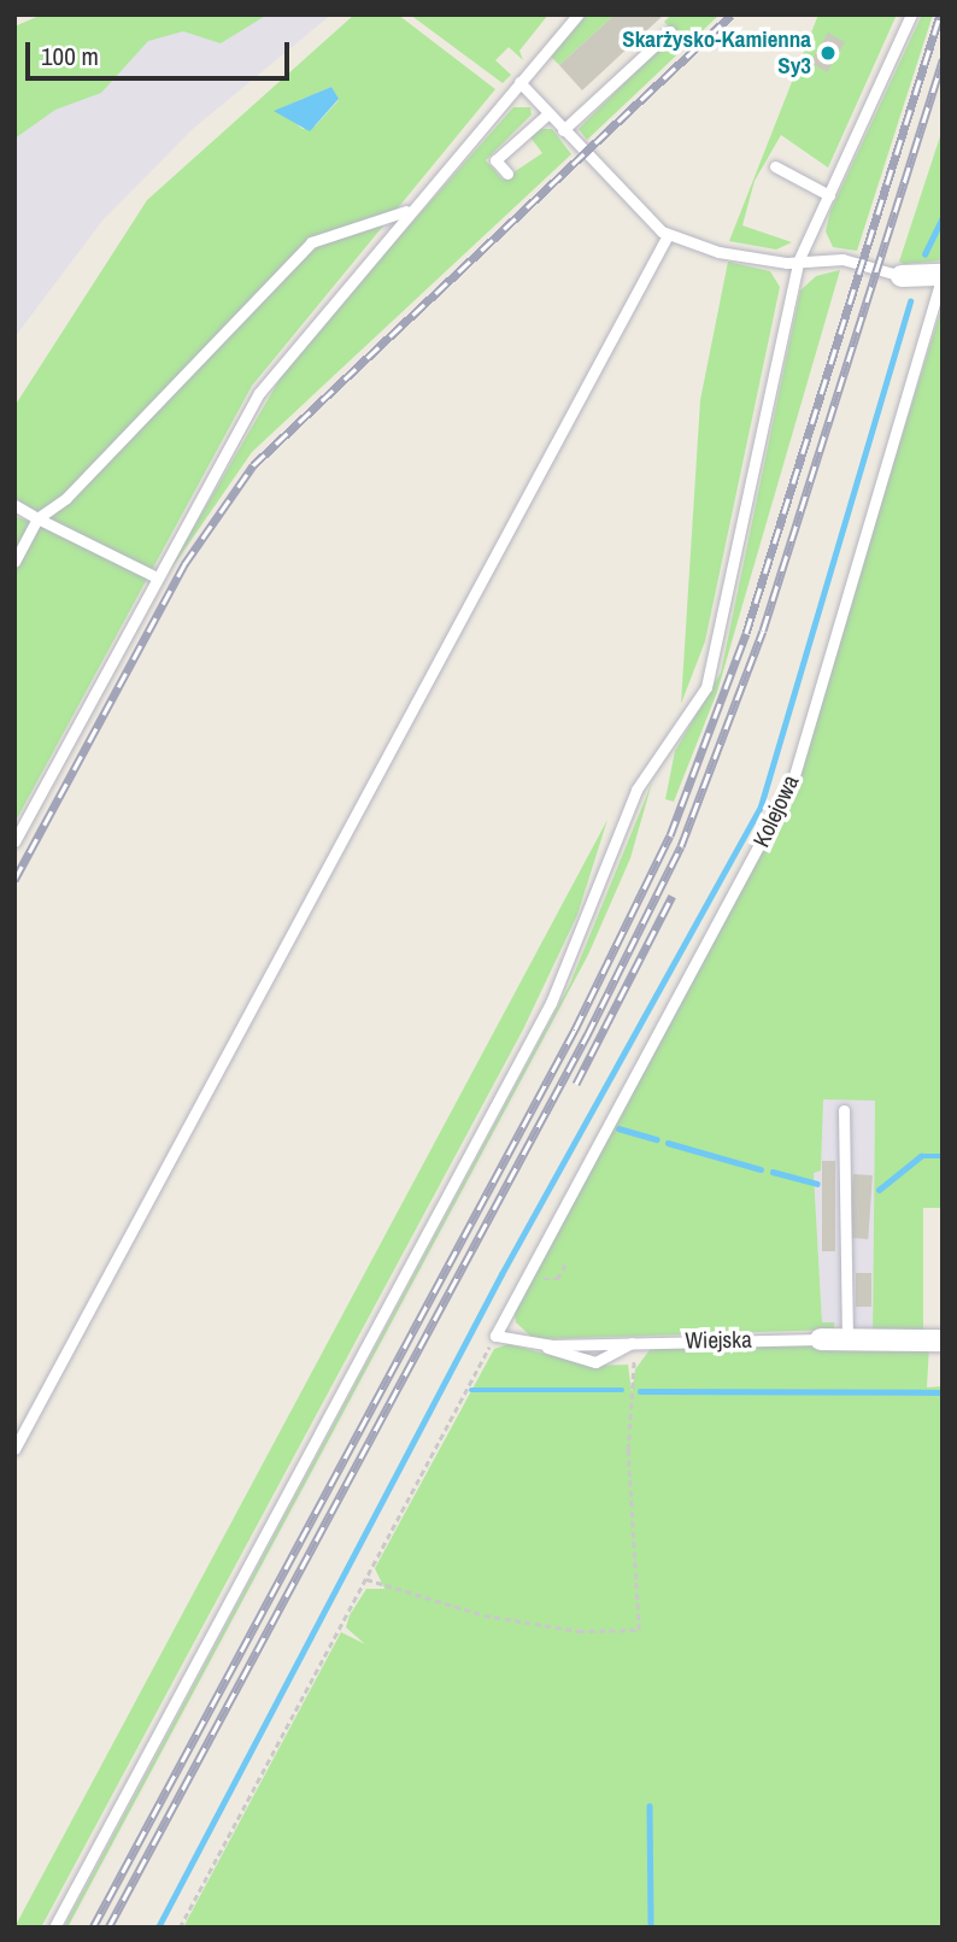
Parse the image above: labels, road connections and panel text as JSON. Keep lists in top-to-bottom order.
{
  "streets": {
    "street": ["Kolejowa", "Wiejska"]
  },
  "crossings": [
    ["Kolejowa", "Wiejska"]
  ],
  "places": ["Skarżysko-Kamienna Sy3"],
  "scale_bar": "100 m"
}
